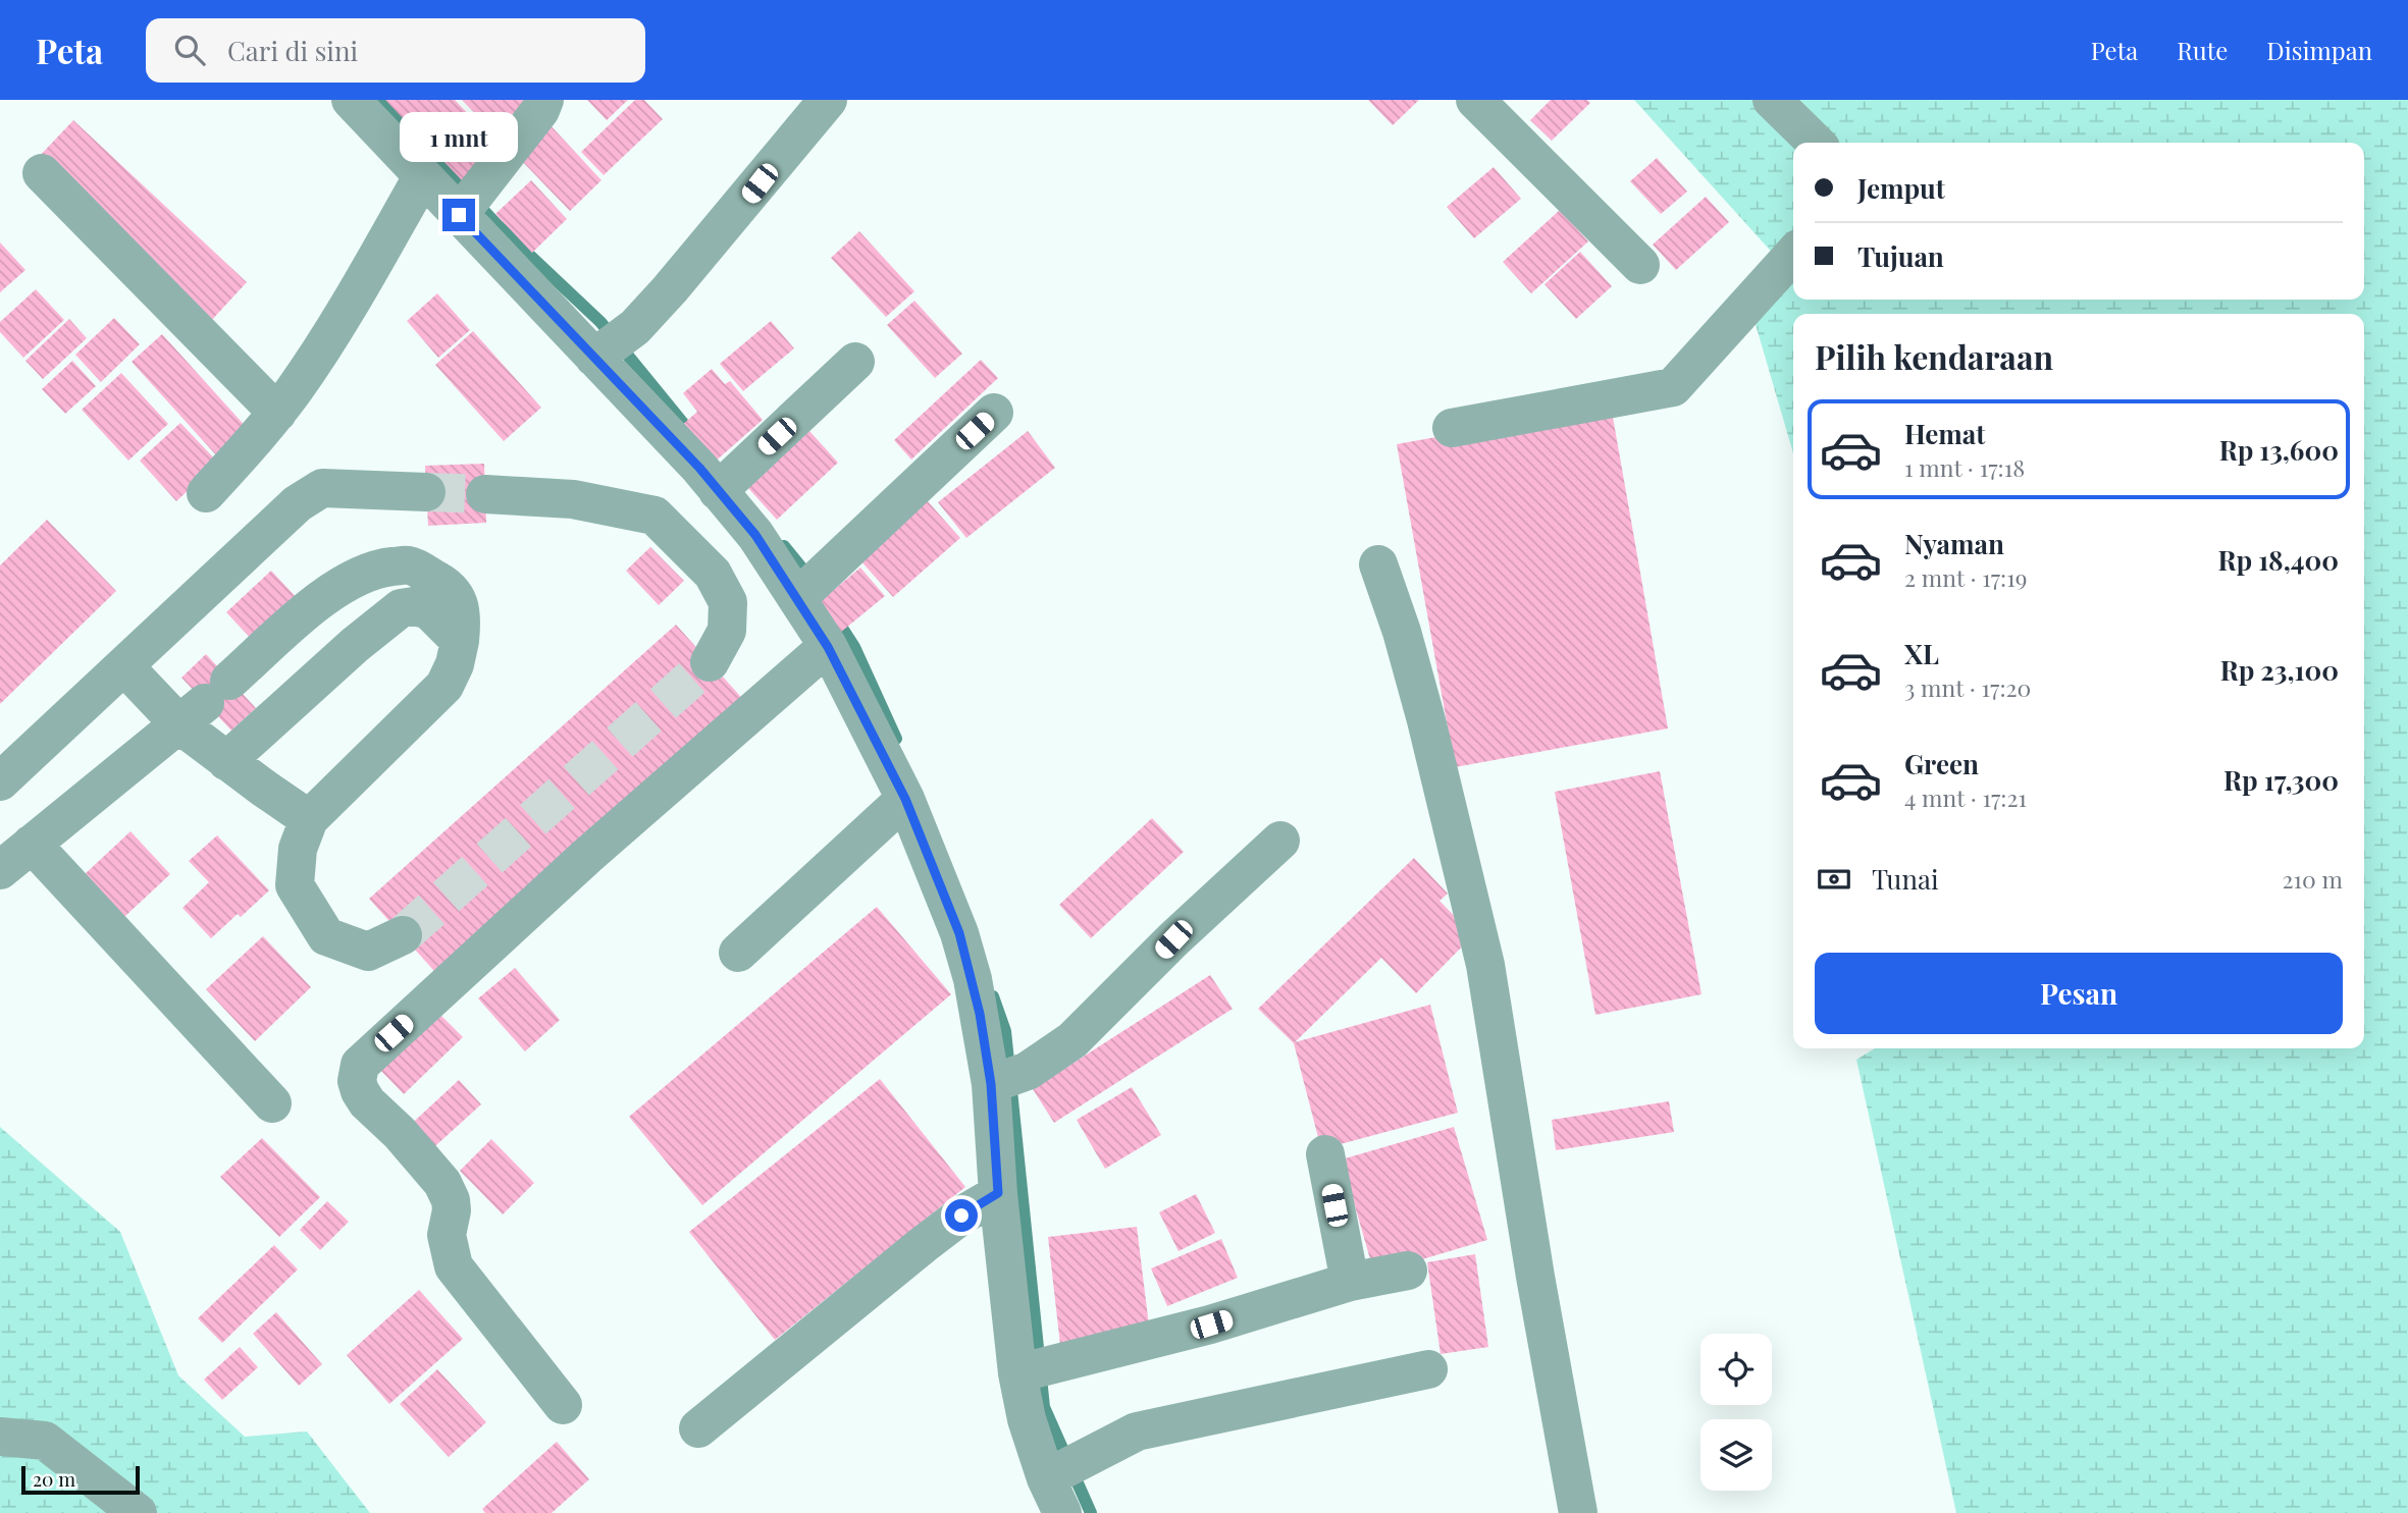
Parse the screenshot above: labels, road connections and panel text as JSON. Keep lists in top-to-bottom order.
{
  "scale_bar": "20 m",
  "page": {
    "header": "Peta",
    "search": "Cari di sini",
    "nav": ["Peta", "Rute", "Disimpan"],
    "bubble": "1 mnt",
    "banner": ["Jemput", "Tujuan"],
    "heading": "Pilih kendaraan",
    "list": [
      {
        "name": "Hemat",
        "note": "1 mnt · 17:18",
        "value": "Rp 13,600"
      },
      {
        "name": "Nyaman",
        "note": "2 mnt · 17:19",
        "value": "Rp 18,400"
      },
      {
        "name": "XL",
        "note": "3 mnt · 17:20",
        "value": "Rp 23,100"
      },
      {
        "name": "Green",
        "note": "4 mnt · 17:21",
        "value": "Rp 17,300"
      }
    ],
    "pay": ["Tunai", "210 m"],
    "buttons": "Pesan",
    "scale": "20 m"
  }
}
